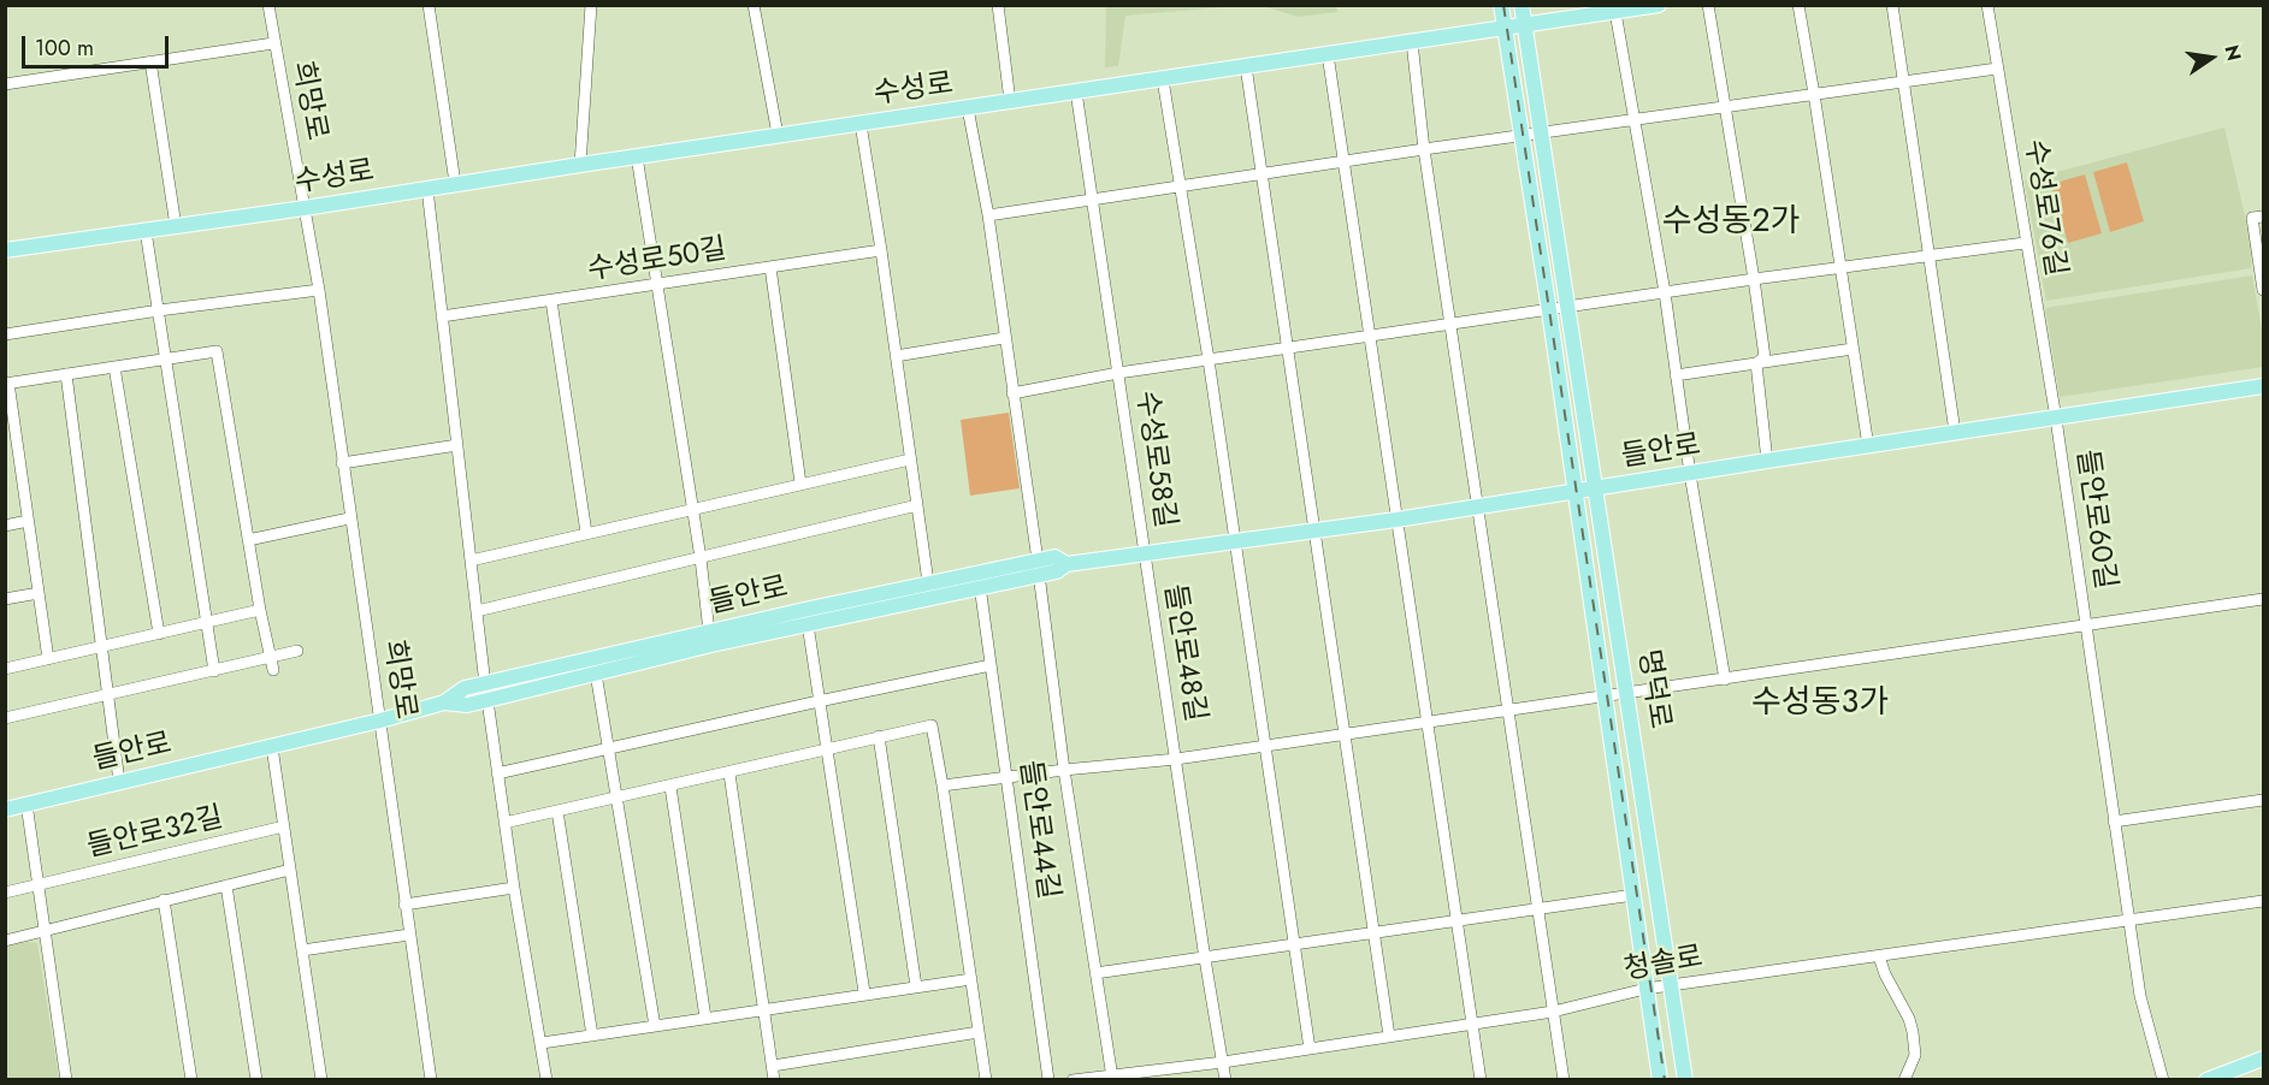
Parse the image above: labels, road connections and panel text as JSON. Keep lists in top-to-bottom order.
{
  "streets": {
    "main road": ["수성로", "들안로", "명덕로"],
    "street": [
      "희망로",
      "수성로76길",
      "수성로50길",
      "수성로58길",
      "들안로60길",
      "들안로48길",
      "들안로44길",
      "들안로32길",
      "청솔로"
    ]
  },
  "crossings": [
    ["수성로", "희망로"],
    ["수성로", "수성로58길"],
    ["수성로", "명덕로"],
    ["희망로", "들안로"],
    ["수성로76길", "들안로"],
    ["수성로76길", "들안로60길"],
    ["들안로", "수성로58길"],
    ["들안로", "들안로60길"],
    ["들안로", "들안로48길"],
    ["들안로", "명덕로"],
    ["들안로", "들안로44길"],
    ["수성로58길", "들안로48길"],
    ["수성로58길", "명덕로"],
    ["들안로60길", "들안로48길"],
    ["들안로60길", "청솔로"],
    ["들안로48길", "명덕로"],
    ["들안로48길", "청솔로"],
    ["명덕로", "청솔로"]
  ],
  "districts": ["수성동2가", "수성동3가"],
  "scale_bar": "100 m",
  "north": "right"
}
